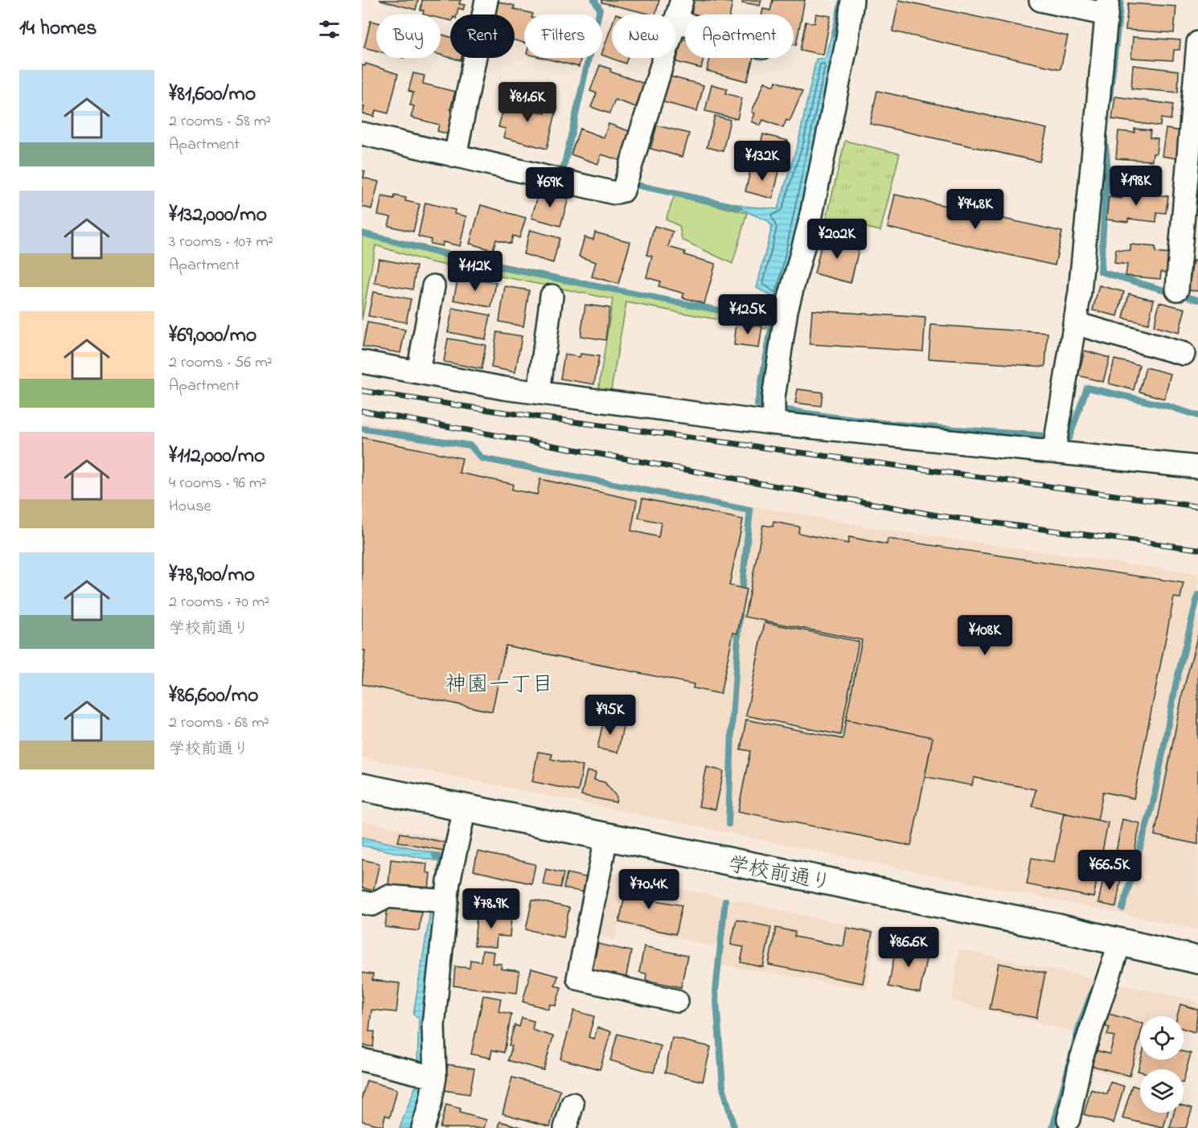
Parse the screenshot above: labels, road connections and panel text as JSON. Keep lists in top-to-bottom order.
{
  "streets": {
    "main road": ["学校前通り"]
  },
  "districts": ["神園一丁目"],
  "page": {
    "heading": "14 homes",
    "chip": [
      "Buy",
      "Rent",
      "Filters",
      "New",
      "Apartment"
    ],
    "list": [
      {
        "name": "¥81,600/mo",
        "note": "2 rooms · 58 m² · Apartment"
      },
      {
        "name": "¥132,000/mo",
        "note": "3 rooms · 107 m² · Apartment"
      },
      {
        "name": "¥69,000/mo",
        "note": "2 rooms · 56 m² · Apartment"
      },
      {
        "name": "¥112,000/mo",
        "note": "4 rooms · 96 m² · House"
      },
      {
        "name": "¥78,900/mo",
        "note": "2 rooms · 70 m² · 学校前通り"
      },
      {
        "name": "¥86,600/mo",
        "note": "2 rooms · 68 m² · 学校前通り"
      }
    ],
    "price": [
      "¥81.6K",
      "¥132K",
      "¥198K",
      "¥69K",
      "¥94.8K",
      "¥202K",
      "¥112K",
      "¥125K",
      "¥108K",
      "¥95K",
      "¥66.5K",
      "¥70.4K",
      "¥78.9K",
      "¥86.6K"
    ]
  }
}
